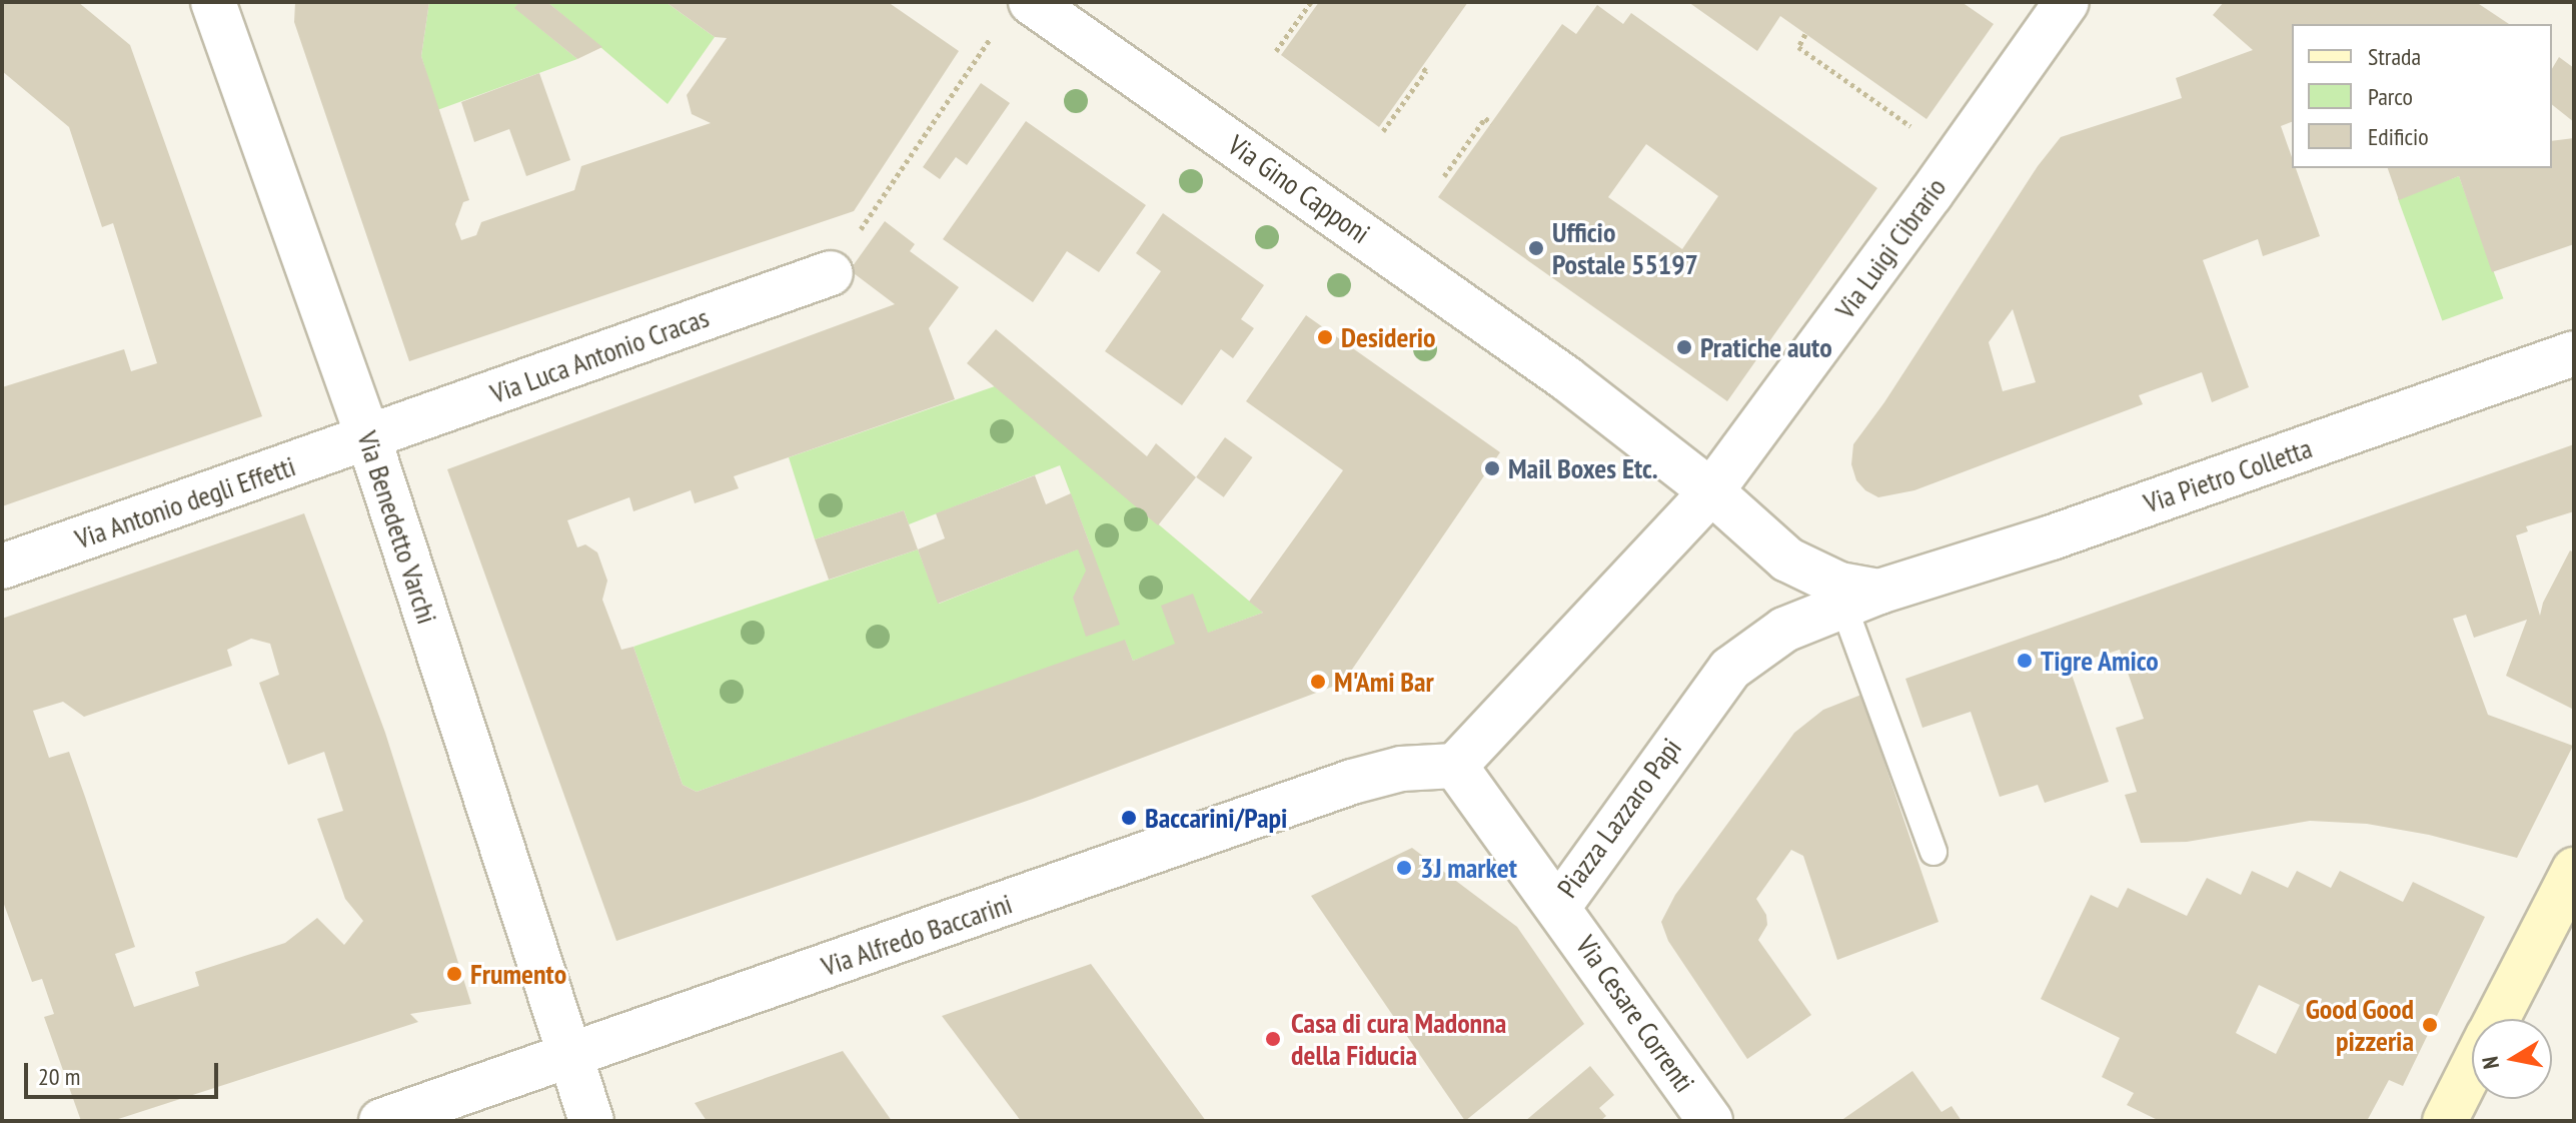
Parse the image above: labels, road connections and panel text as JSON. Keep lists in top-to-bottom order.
{
  "streets": {
    "street": [
      "Via Gino Capponi",
      "Via Luigi Cibrario",
      "Via Luca Antonio Cracas",
      "Via Pietro Colletta",
      "Via Antonio degli Effetti",
      "Via Benedetto Varchi",
      "Piazza Lazzaro Papi",
      "Via Alfredo Baccarini",
      "Via Cesare Correnti"
    ]
  },
  "crossings": [
    ["Via Gino Capponi", "Via Luigi Cibrario"],
    ["Via Luca Antonio Cracas", "Via Antonio degli Effetti"],
    ["Via Luca Antonio Cracas", "Via Benedetto Varchi"],
    ["Via Pietro Colletta", "Piazza Lazzaro Papi"],
    ["Via Antonio degli Effetti", "Via Benedetto Varchi"],
    ["Via Benedetto Varchi", "Via Alfredo Baccarini"],
    ["Piazza Lazzaro Papi", "Via Alfredo Baccarini"],
    ["Piazza Lazzaro Papi", "Via Cesare Correnti"]
  ],
  "places": [
    "Ufficio Postale 55197",
    "Desiderio",
    "Pratiche auto",
    "Mail Boxes Etc.",
    "Tigre Amico",
    "M'Ami Bar",
    "Baccarini/Papi",
    "3J market",
    "Frumento",
    "Good Good pizzeria",
    "Casa di cura Madonna della Fiducia"
  ],
  "legend": ["Strada", "Parco", "Edificio"],
  "scale_bar": "20 m",
  "north": "left"
}
